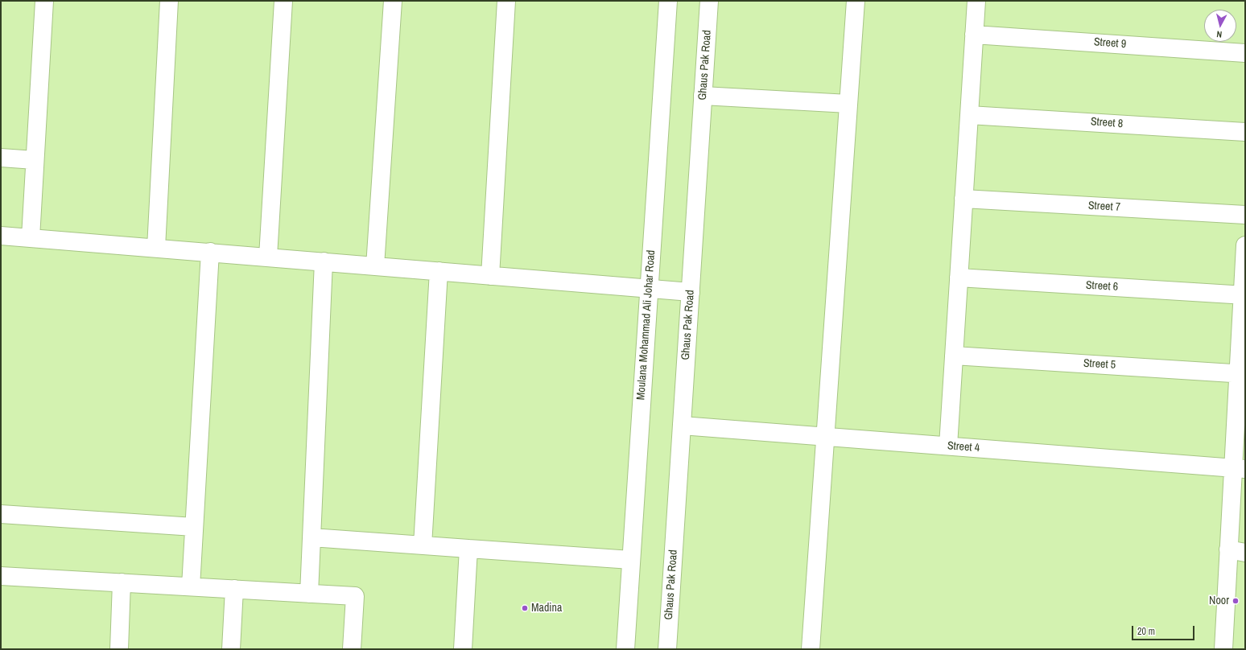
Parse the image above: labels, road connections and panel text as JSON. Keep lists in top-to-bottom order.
{
  "streets": {
    "street": [
      "Street 9",
      "Ghaus Pak Road",
      "Street 8",
      "Street 7",
      "Street 6",
      "Moulana Mohammad Ali Johar Road",
      "Street 5",
      "Street 4"
    ]
  },
  "crossings": [
    ["Ghaus Pak Road", "Street 4"]
  ],
  "places": ["Noor", "Madina"],
  "scale_bar": "20 m",
  "north": "bottom"
}
